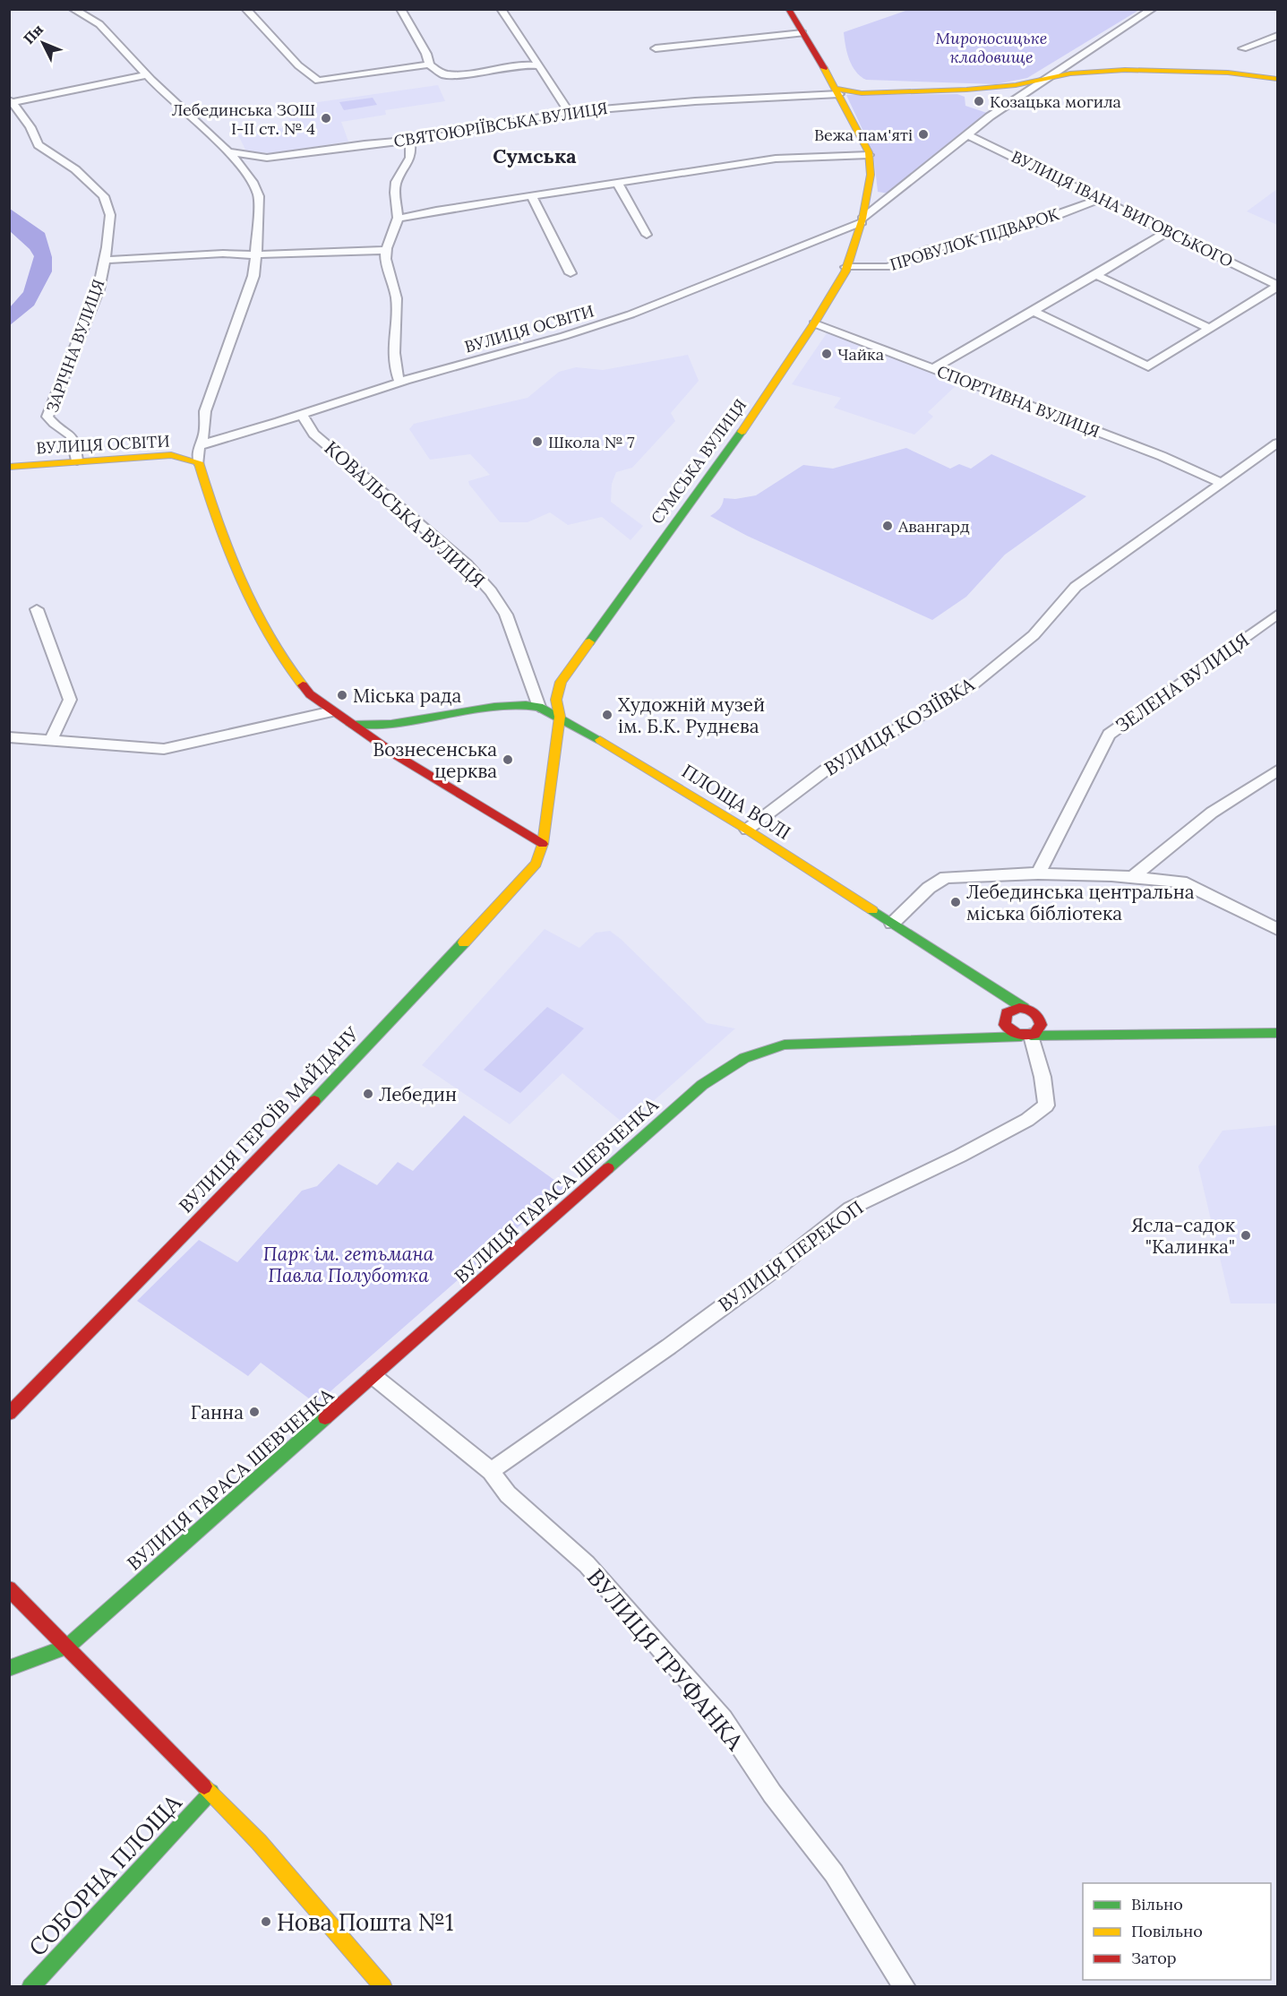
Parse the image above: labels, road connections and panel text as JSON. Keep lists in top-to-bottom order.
{
  "streets": {
    "main road": [
      "ВУЛИЦЯ ОСВІТИ",
      "СУМСЬКА ВУЛИЦЯ",
      "ПЛОЩА ВОЛІ",
      "ВУЛИЦЯ ГЕРОЇВ МАЙДАНУ",
      "ВУЛИЦЯ ТАРАСА ШЕВЧЕНКА",
      "СОБОРНА ПЛОЩА"
    ],
    "street": [
      "СВЯТОЮРІЇВСЬКА ВУЛИЦЯ",
      "ВУЛИЦЯ ІВАНА ВИГОВСЬКОГО",
      "ПРОВУЛОК ПІДВАРОК",
      "ЗАРІЧНА ВУЛИЦЯ",
      "СПОРТИВНА ВУЛИЦЯ",
      "КОВАЛЬСЬКА ВУЛИЦЯ",
      "ЗЕЛЕНА ВУЛИЦЯ",
      "ВУЛИЦЯ КОЗІЇВКА",
      "ВУЛИЦЯ ПЕРЕКОП",
      "ВУЛИЦЯ ТРУФАНКА"
    ]
  },
  "crossings": [
    ["СВЯТОЮРІЇВСЬКА ВУЛИЦЯ", "СУМСЬКА ВУЛИЦЯ"],
    ["ВУЛИЦЯ ІВАНА ВИГОВСЬКОГО", "ПРОВУЛОК ПІДВАРОК"],
    ["ПРОВУЛОК ПІДВАРОК", "СУМСЬКА ВУЛИЦЯ"],
    ["ВУЛИЦЯ ОСВІТИ", "ЗАРІЧНА ВУЛИЦЯ"],
    ["ВУЛИЦЯ ОСВІТИ", "СУМСЬКА ВУЛИЦЯ"],
    ["ВУЛИЦЯ ОСВІТИ", "КОВАЛЬСЬКА ВУЛИЦЯ"],
    ["СПОРТИВНА ВУЛИЦЯ", "СУМСЬКА ВУЛИЦЯ"],
    ["СПОРТИВНА ВУЛИЦЯ", "ВУЛИЦЯ КОЗІЇВКА"],
    ["СУМСЬКА ВУЛИЦЯ", "ПЛОЩА ВОЛІ"],
    ["КОВАЛЬСЬКА ВУЛИЦЯ", "ПЛОЩА ВОЛІ"],
    ["ВУЛИЦЯ КОЗІЇВКА", "ПЛОЩА ВОЛІ"],
    ["ПЛОЩА ВОЛІ", "ВУЛИЦЯ ТАРАСА ШЕВЧЕНКА"],
    ["ПЛОЩА ВОЛІ", "ВУЛИЦЯ ПЕРЕКОП"],
    ["ВУЛИЦЯ ТАРАСА ШЕВЧЕНКА", "ВУЛИЦЯ ПЕРЕКОП"],
    ["ВУЛИЦЯ ТАРАСА ШЕВЧЕНКА", "ВУЛИЦЯ ТРУФАНКА"],
    ["ВУЛИЦЯ ПЕРЕКОП", "ВУЛИЦЯ ТРУФАНКА"]
  ],
  "districts": ["Сумська"],
  "parks": ["Мироносицьке кладовище", "Парк ім. гетьмана Павла Полуботка"],
  "places": [
    "Козацька могила",
    "Лебединська ЗОШ І-ІІ ст. № 4",
    "Вежа пам'яті",
    "Чайка",
    "Школа № 7",
    "Авангард",
    "Міська рада",
    "Художній музей ім. Б.К. Руднєва",
    "Вознесенська церква",
    "Лебединська центральна міська бібліотека",
    "Лебедин",
    "Ясла-садок \"Калинка\"",
    "Ганна",
    "Нова Пошта №1"
  ],
  "legend": ["Вільно", "Повільно", "Затор"],
  "north": "top left"
}
